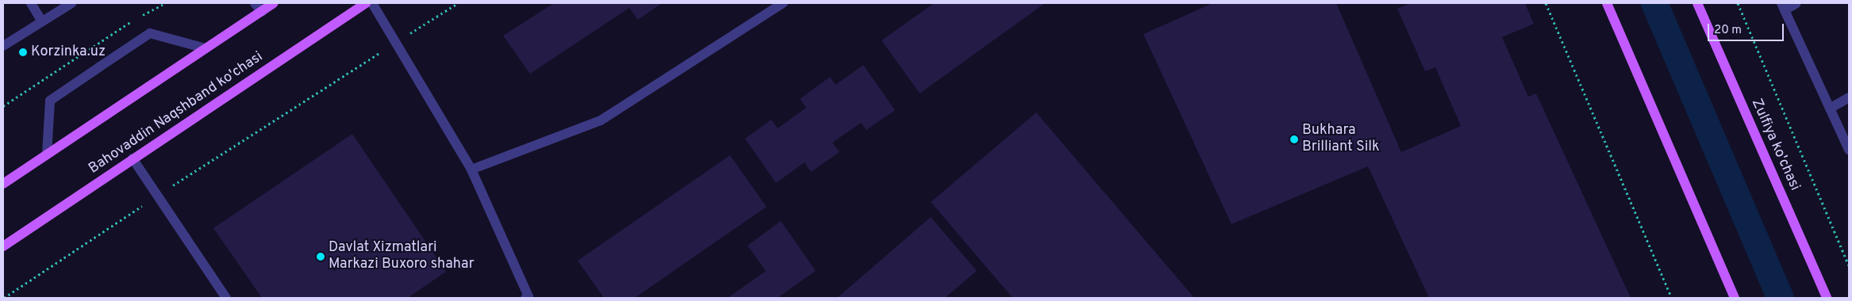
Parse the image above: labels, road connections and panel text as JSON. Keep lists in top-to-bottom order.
{
  "streets": {
    "main road": ["Bahovaddin Naqshband ko'chasi", "Zulfiya ko'chasi"]
  },
  "places": ["Korzinka.uz", "Bukhara Brilliant Silk", "Davlat Xizmatlari Markazi Buxoro shahar"],
  "scale_bar": "20 m"
}
